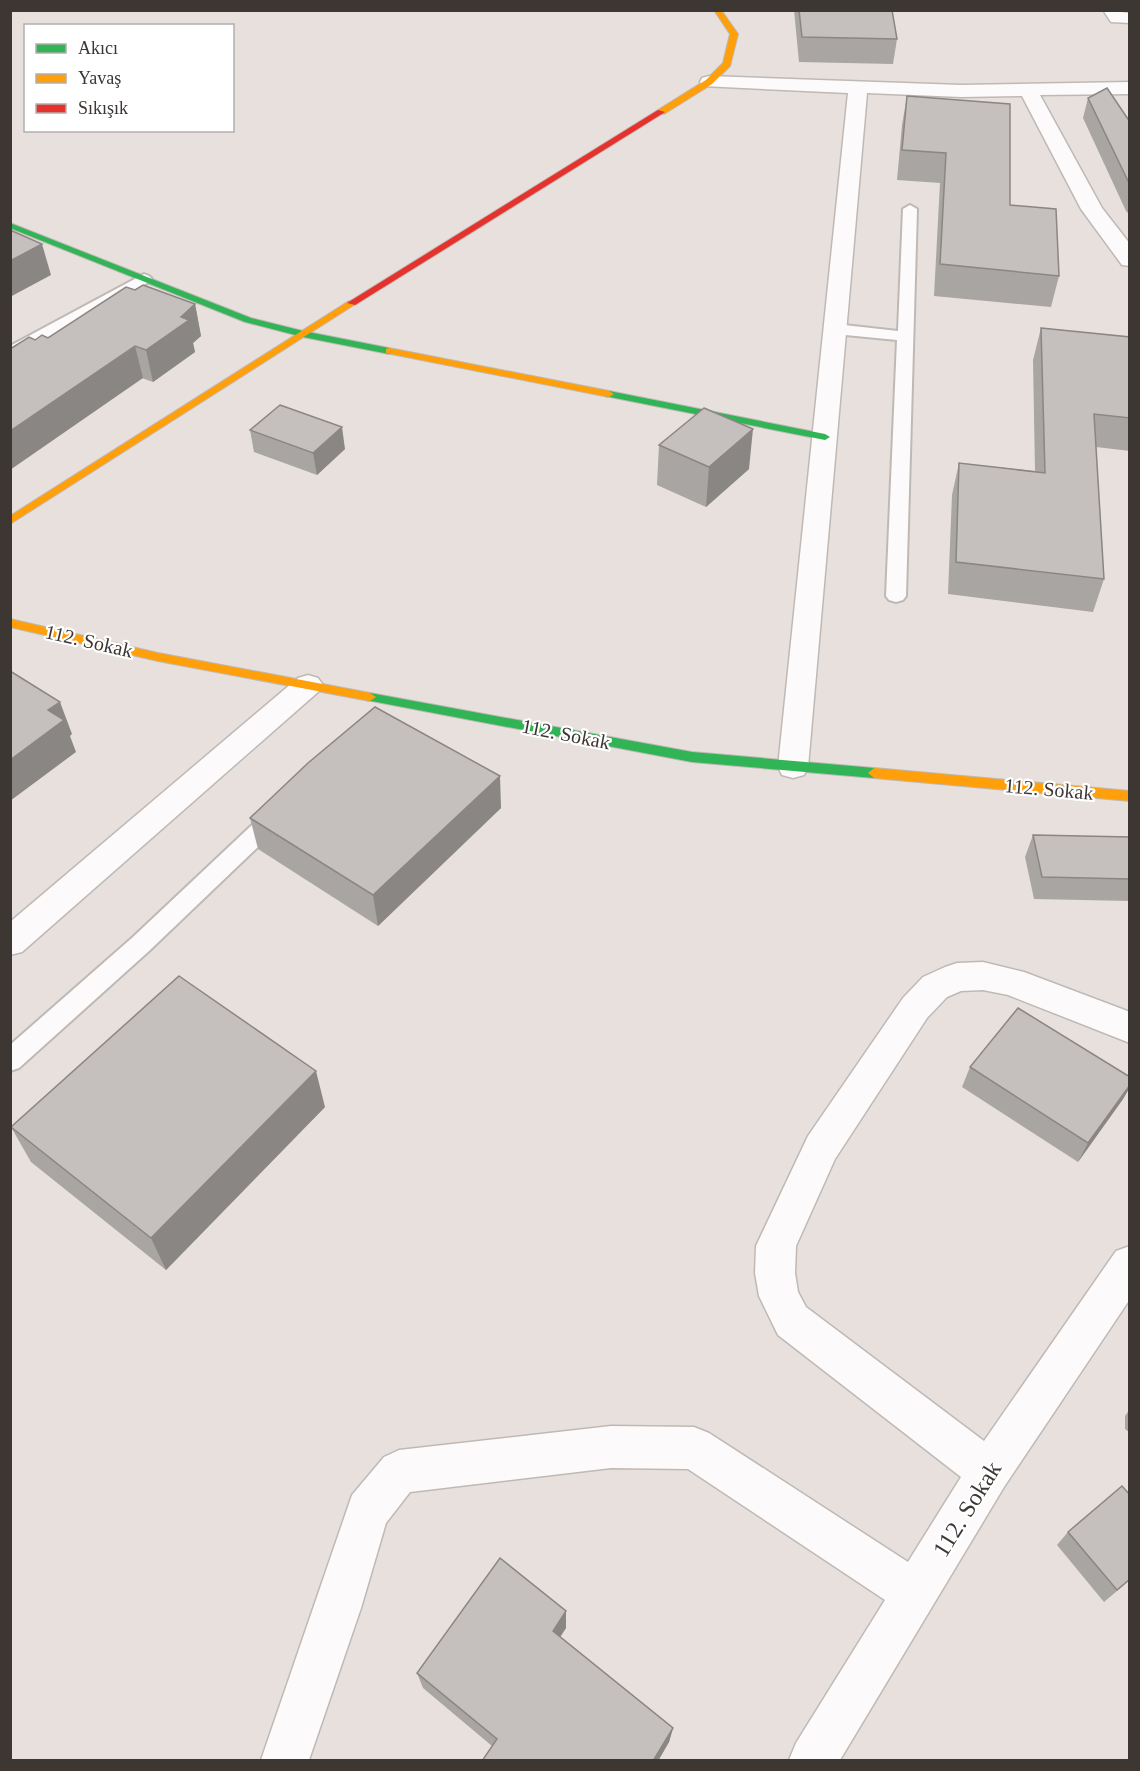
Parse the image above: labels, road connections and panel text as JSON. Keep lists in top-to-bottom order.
{
  "streets": {
    "street": ["112. Sokak"]
  },
  "legend": ["Akıcı", "Yavaş", "Sıkışık"]
}
